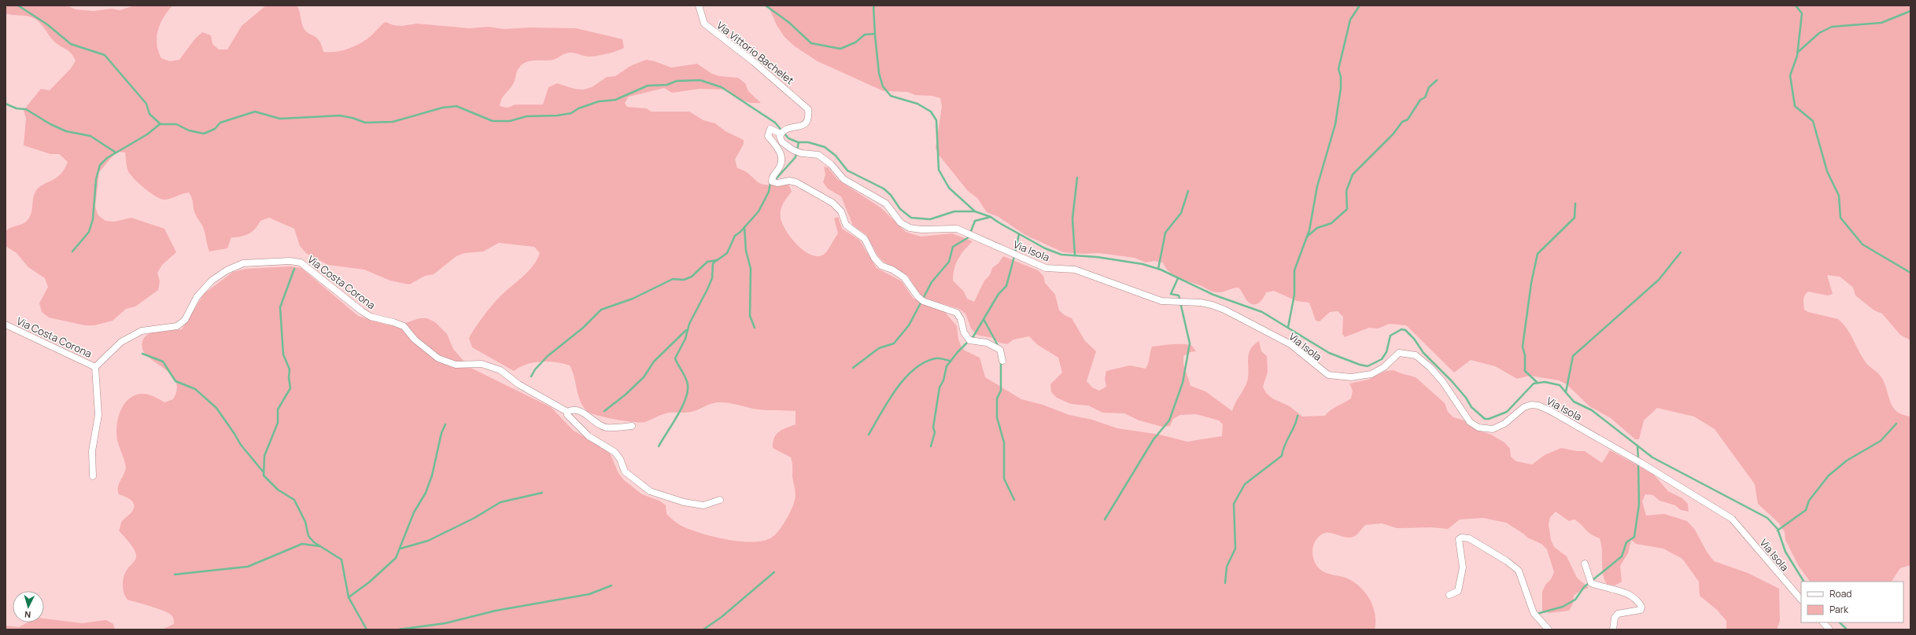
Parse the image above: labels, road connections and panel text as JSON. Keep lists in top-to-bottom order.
{
  "streets": {
    "street": ["Via Vittorio Bachelet", "Via Isola", "Via Costa Corona"]
  },
  "crossings": [
    ["Via Vittorio Bachelet", "Via Isola"]
  ],
  "legend": ["Road", "Park"],
  "north": "bottom"
}
